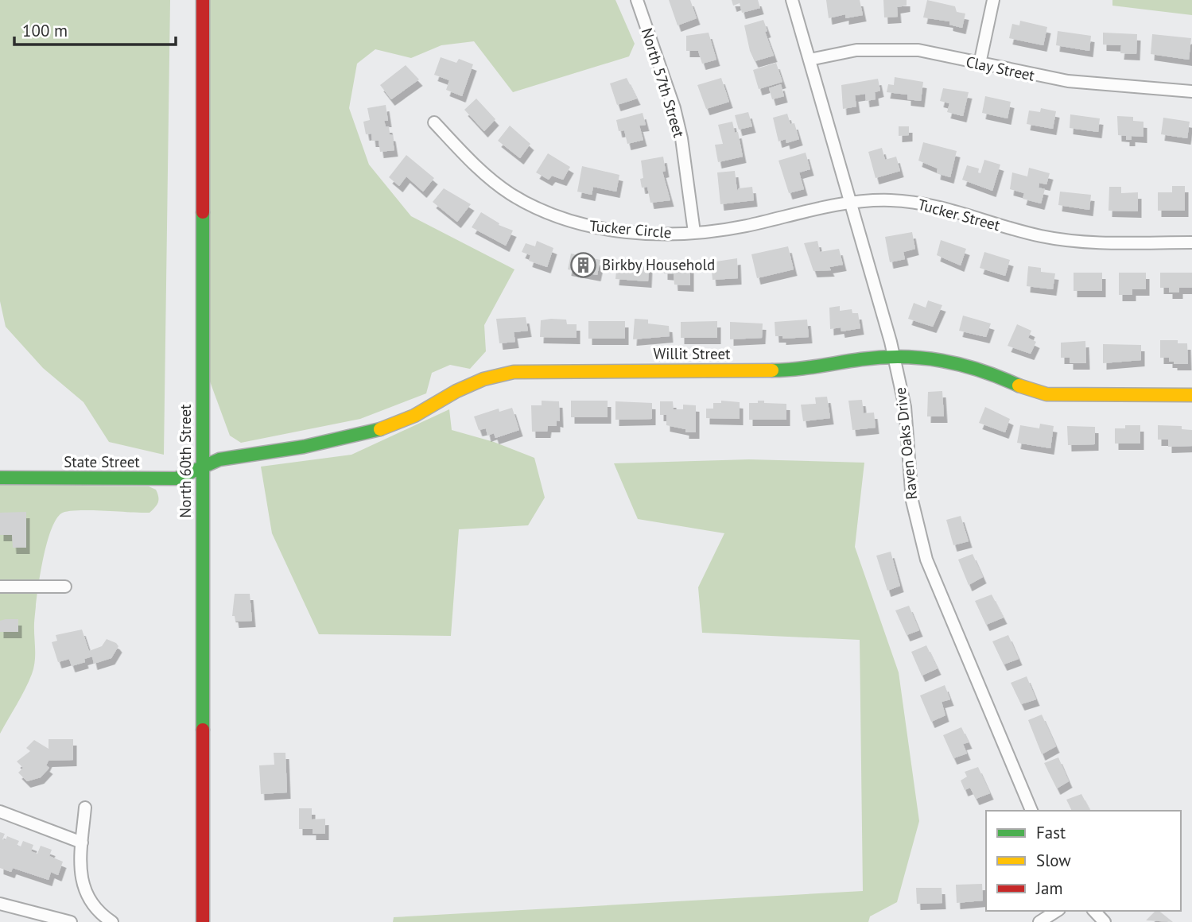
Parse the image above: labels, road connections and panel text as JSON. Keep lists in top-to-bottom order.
{
  "streets": {
    "street": [
      "Clay Street",
      "North 57th Street",
      "Tucker Street",
      "Tucker Circle",
      "Willit Street",
      "Raven Oaks Drive",
      "North 60th Street",
      "State Street"
    ]
  },
  "crossings": [
    ["Clay Street", "Raven Oaks Drive"],
    ["North 57th Street", "Tucker Street"],
    ["North 57th Street", "Tucker Circle"],
    ["Tucker Street", "Tucker Circle"],
    ["Tucker Street", "Raven Oaks Drive"],
    ["Willit Street", "Raven Oaks Drive"],
    ["Willit Street", "North 60th Street"],
    ["Willit Street", "State Street"],
    ["North 60th Street", "State Street"]
  ],
  "places": {
    "building": ["Birkby Household"]
  },
  "legend": ["Fast", "Slow", "Jam"],
  "scale_bar": "100 m"
}
